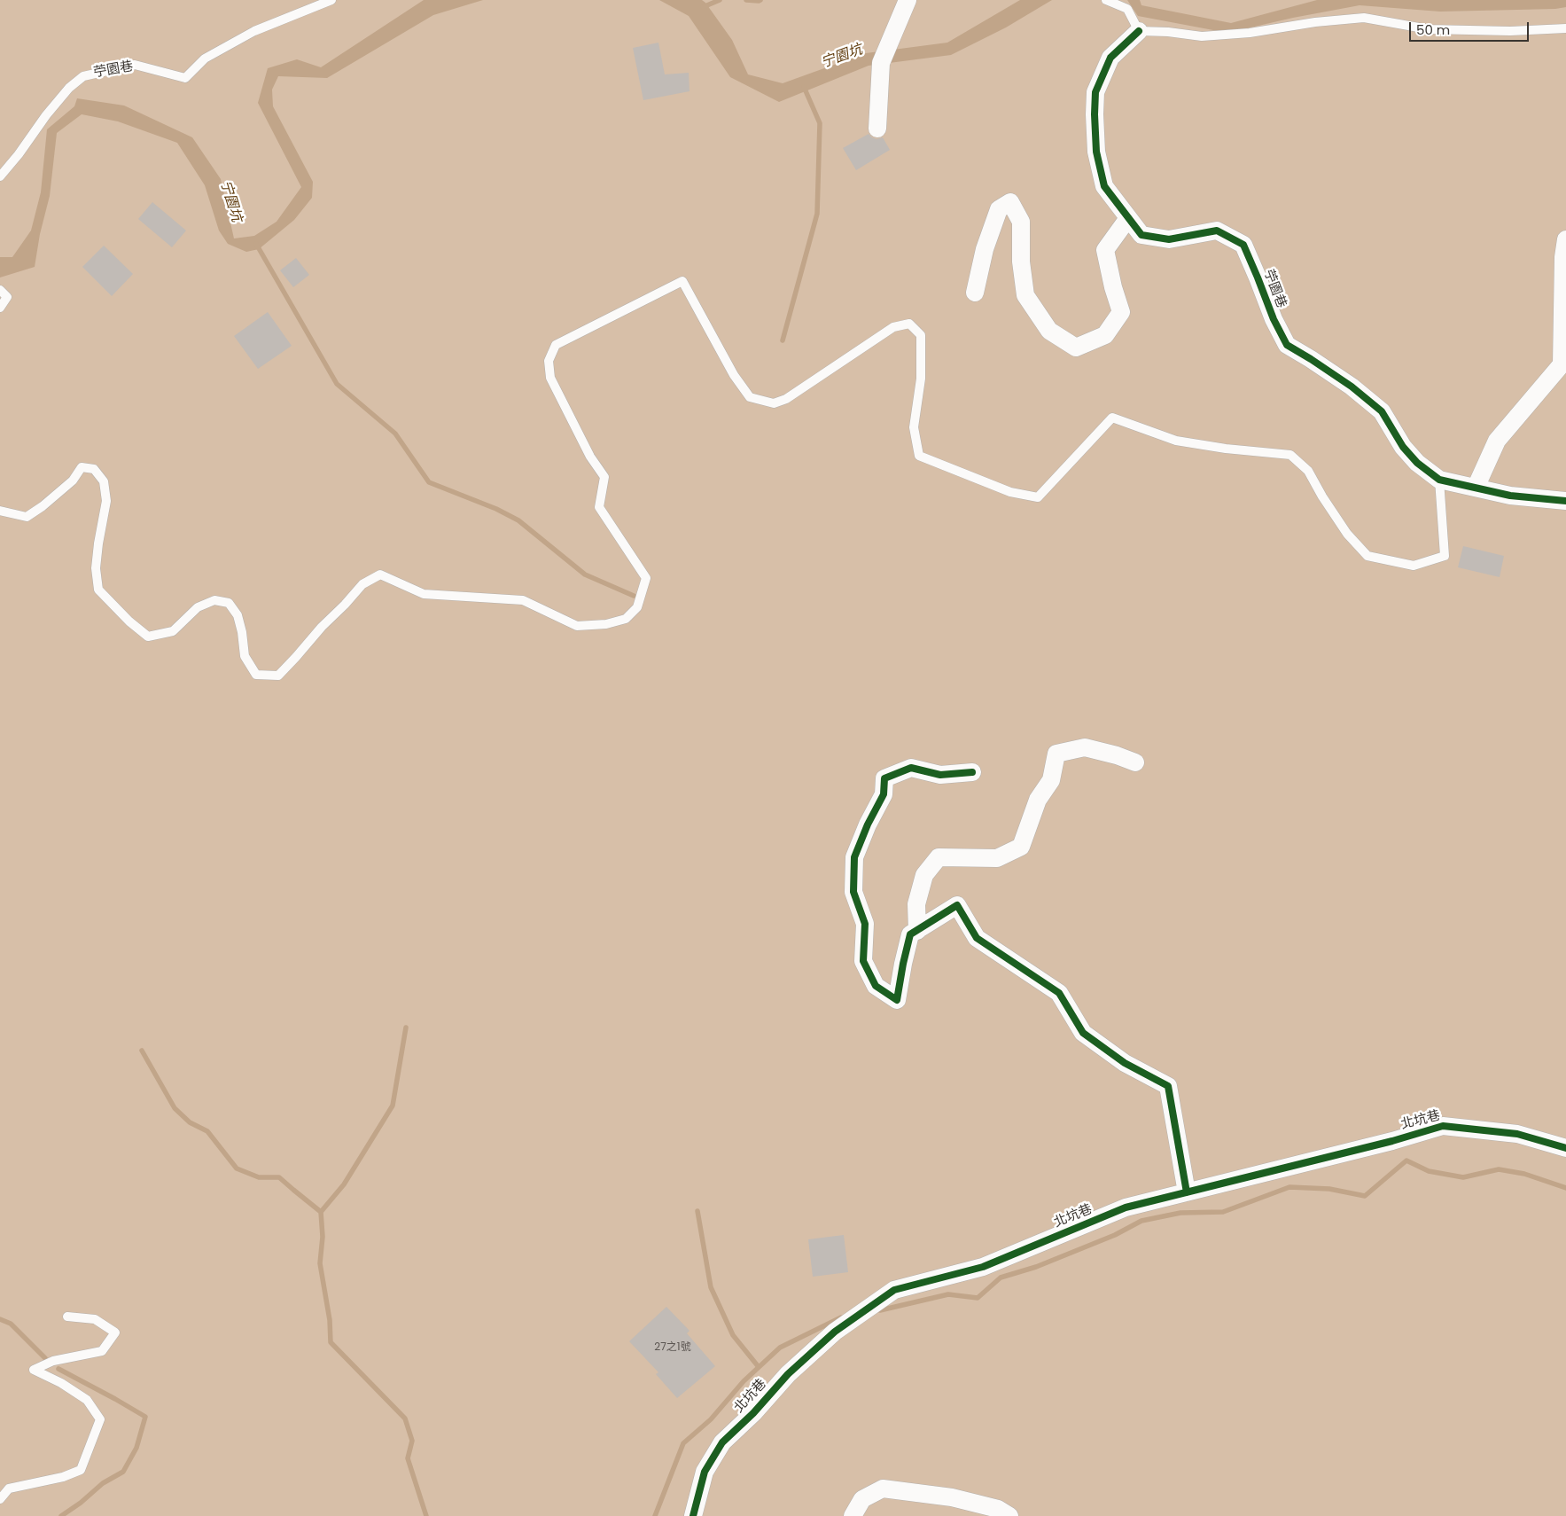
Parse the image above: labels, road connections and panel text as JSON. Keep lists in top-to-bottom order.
{
  "streets": {
    "street": ["苧園巷", "北坑巷"]
  },
  "water": ["宁園坑"],
  "house_numbers": ["27之1號"],
  "scale_bar": "50 m"
}
